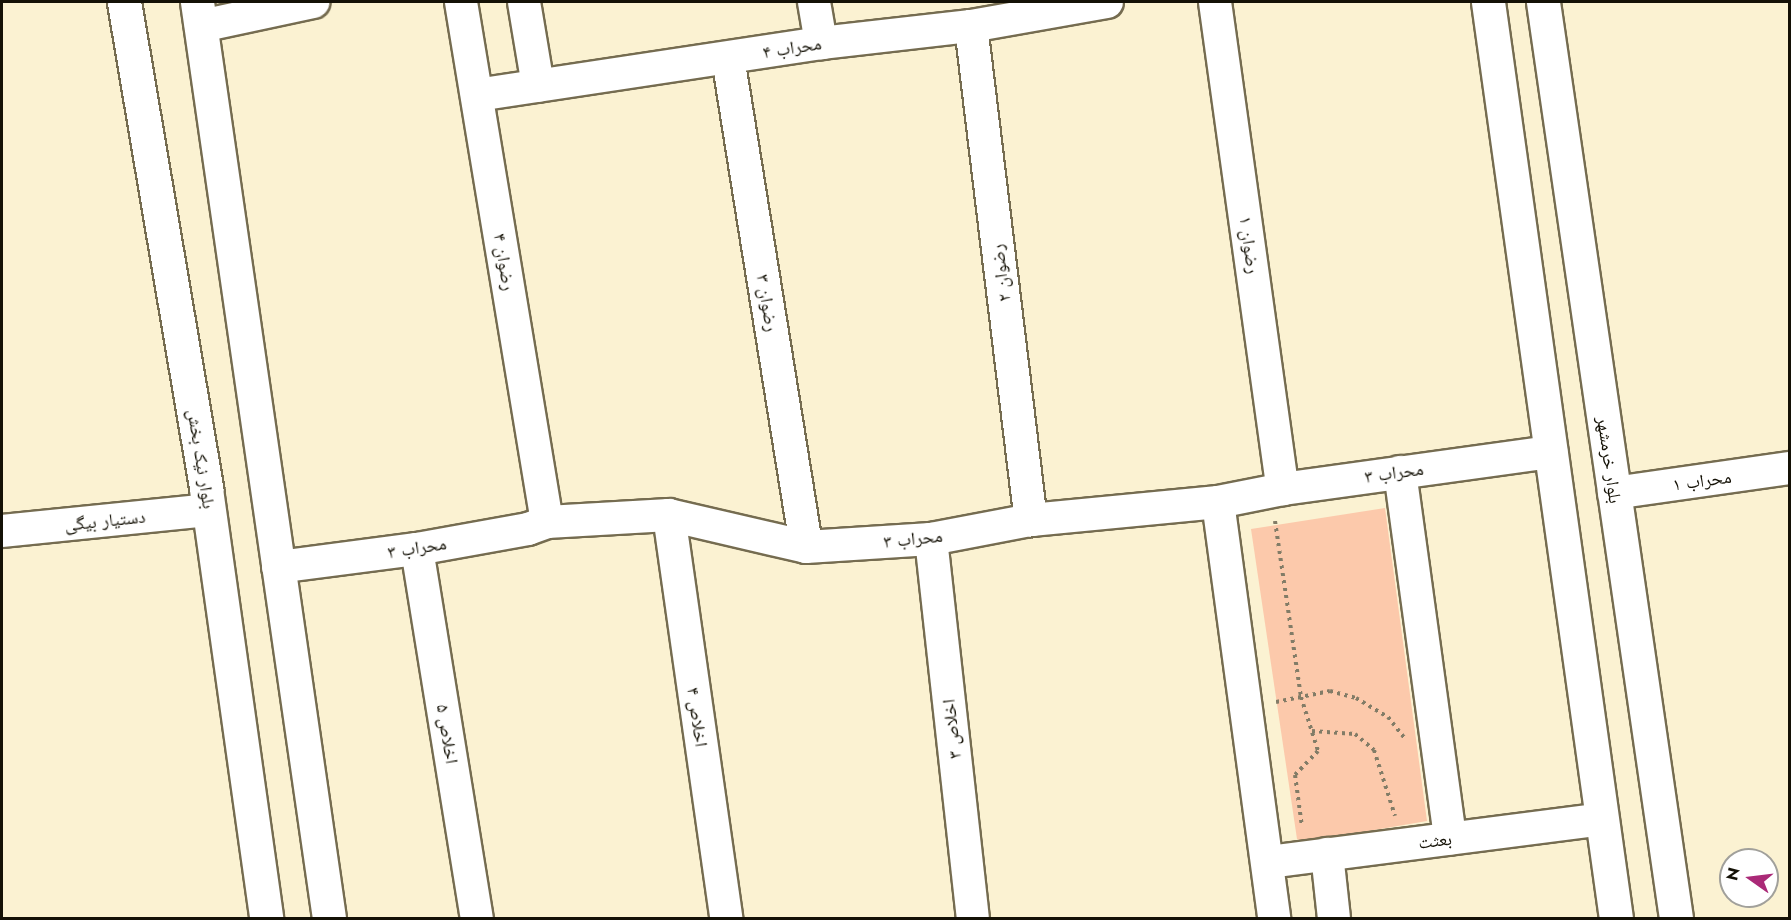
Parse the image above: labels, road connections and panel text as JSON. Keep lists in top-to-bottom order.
{
  "streets": {
    "street": [
      "محراب ۴",
      "رضوان ۱",
      "رضوان ۴",
      "رضوان ۲",
      "رضوان ۳",
      "بلوار نیک بخش",
      "بلوار خرمشهر",
      "محراب ۳",
      "محراب ۱",
      "دستیار بیگی",
      "اخلاص ۴",
      "اخلاص ۳",
      "اخلاص ۵",
      "بعثت"
    ]
  },
  "crossings": [
    ["محراب ۴", "رضوان ۴"],
    ["محراب ۴", "رضوان ۲"],
    ["محراب ۴", "رضوان ۳"],
    ["رضوان ۱", "محراب ۳"],
    ["رضوان ۴", "محراب ۳"],
    ["رضوان ۲", "محراب ۳"],
    ["رضوان ۳", "محراب ۳"],
    ["بلوار نیک بخش", "دستیار بیگی"],
    ["بلوار خرمشهر", "محراب ۱"],
    ["محراب ۳", "اخلاص ۴"],
    ["محراب ۳", "اخلاص ۳"],
    ["محراب ۳", "اخلاص ۵"]
  ],
  "north": "left"
}
